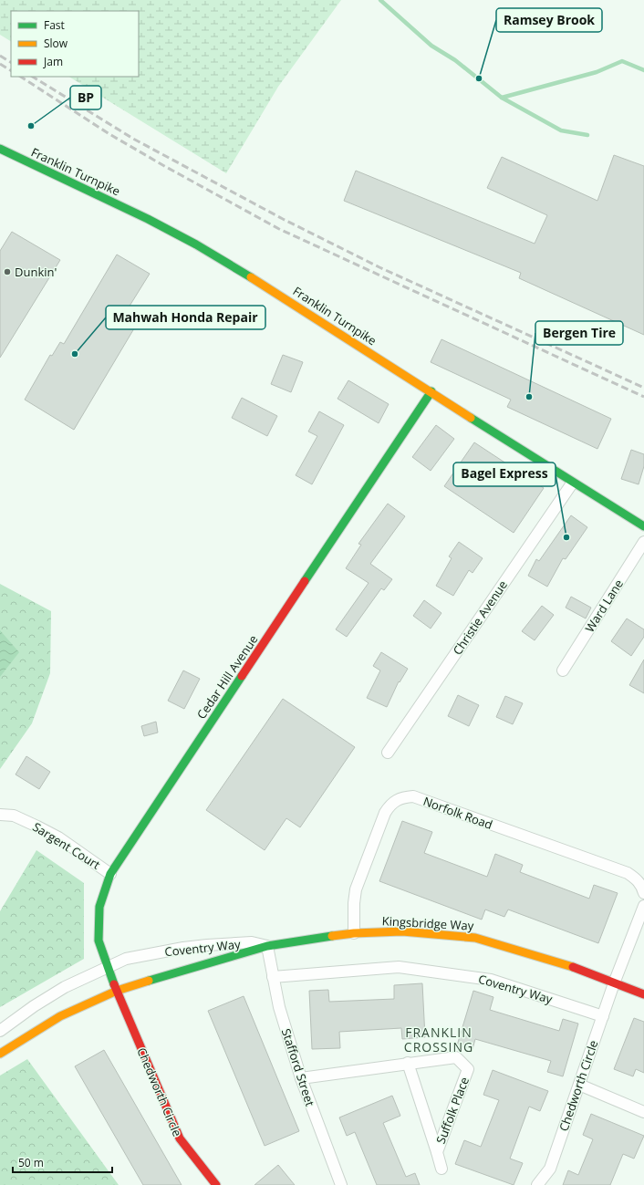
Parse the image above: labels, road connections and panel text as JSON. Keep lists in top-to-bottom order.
{
  "streets": {
    "street": [
      "Franklin Turnpike",
      "Ward Lane",
      "Christie Avenue",
      "Cedar Hill Avenue",
      "Norfolk Road",
      "Sargent Court",
      "Kingsbridge Way",
      "Coventry Way",
      "Stafford Street",
      "Chedworth Circle",
      "Suffolk Place"
    ]
  },
  "crossings": [
    ["Franklin Turnpike", "Christie Avenue"],
    ["Franklin Turnpike", "Cedar Hill Avenue"],
    ["Cedar Hill Avenue", "Sargent Court"],
    ["Cedar Hill Avenue", "Coventry Way"],
    ["Cedar Hill Avenue", "Chedworth Circle"],
    ["Norfolk Road", "Kingsbridge Way"],
    ["Kingsbridge Way", "Coventry Way"],
    ["Kingsbridge Way", "Stafford Street"],
    ["Kingsbridge Way", "Chedworth Circle"],
    ["Coventry Way", "Stafford Street"],
    ["Coventry Way", "Chedworth Circle"],
    ["Stafford Street", "Suffolk Place"]
  ],
  "districts": ["FRANKLIN CROSSING"],
  "places": [
    "Ramsey Brook",
    "BP",
    "Dunkin'",
    "Mahwah Honda Repair",
    "Bergen Tire",
    "Bagel Express"
  ],
  "legend": ["Fast", "Slow", "Jam"],
  "scale_bar": "50 m"
}
